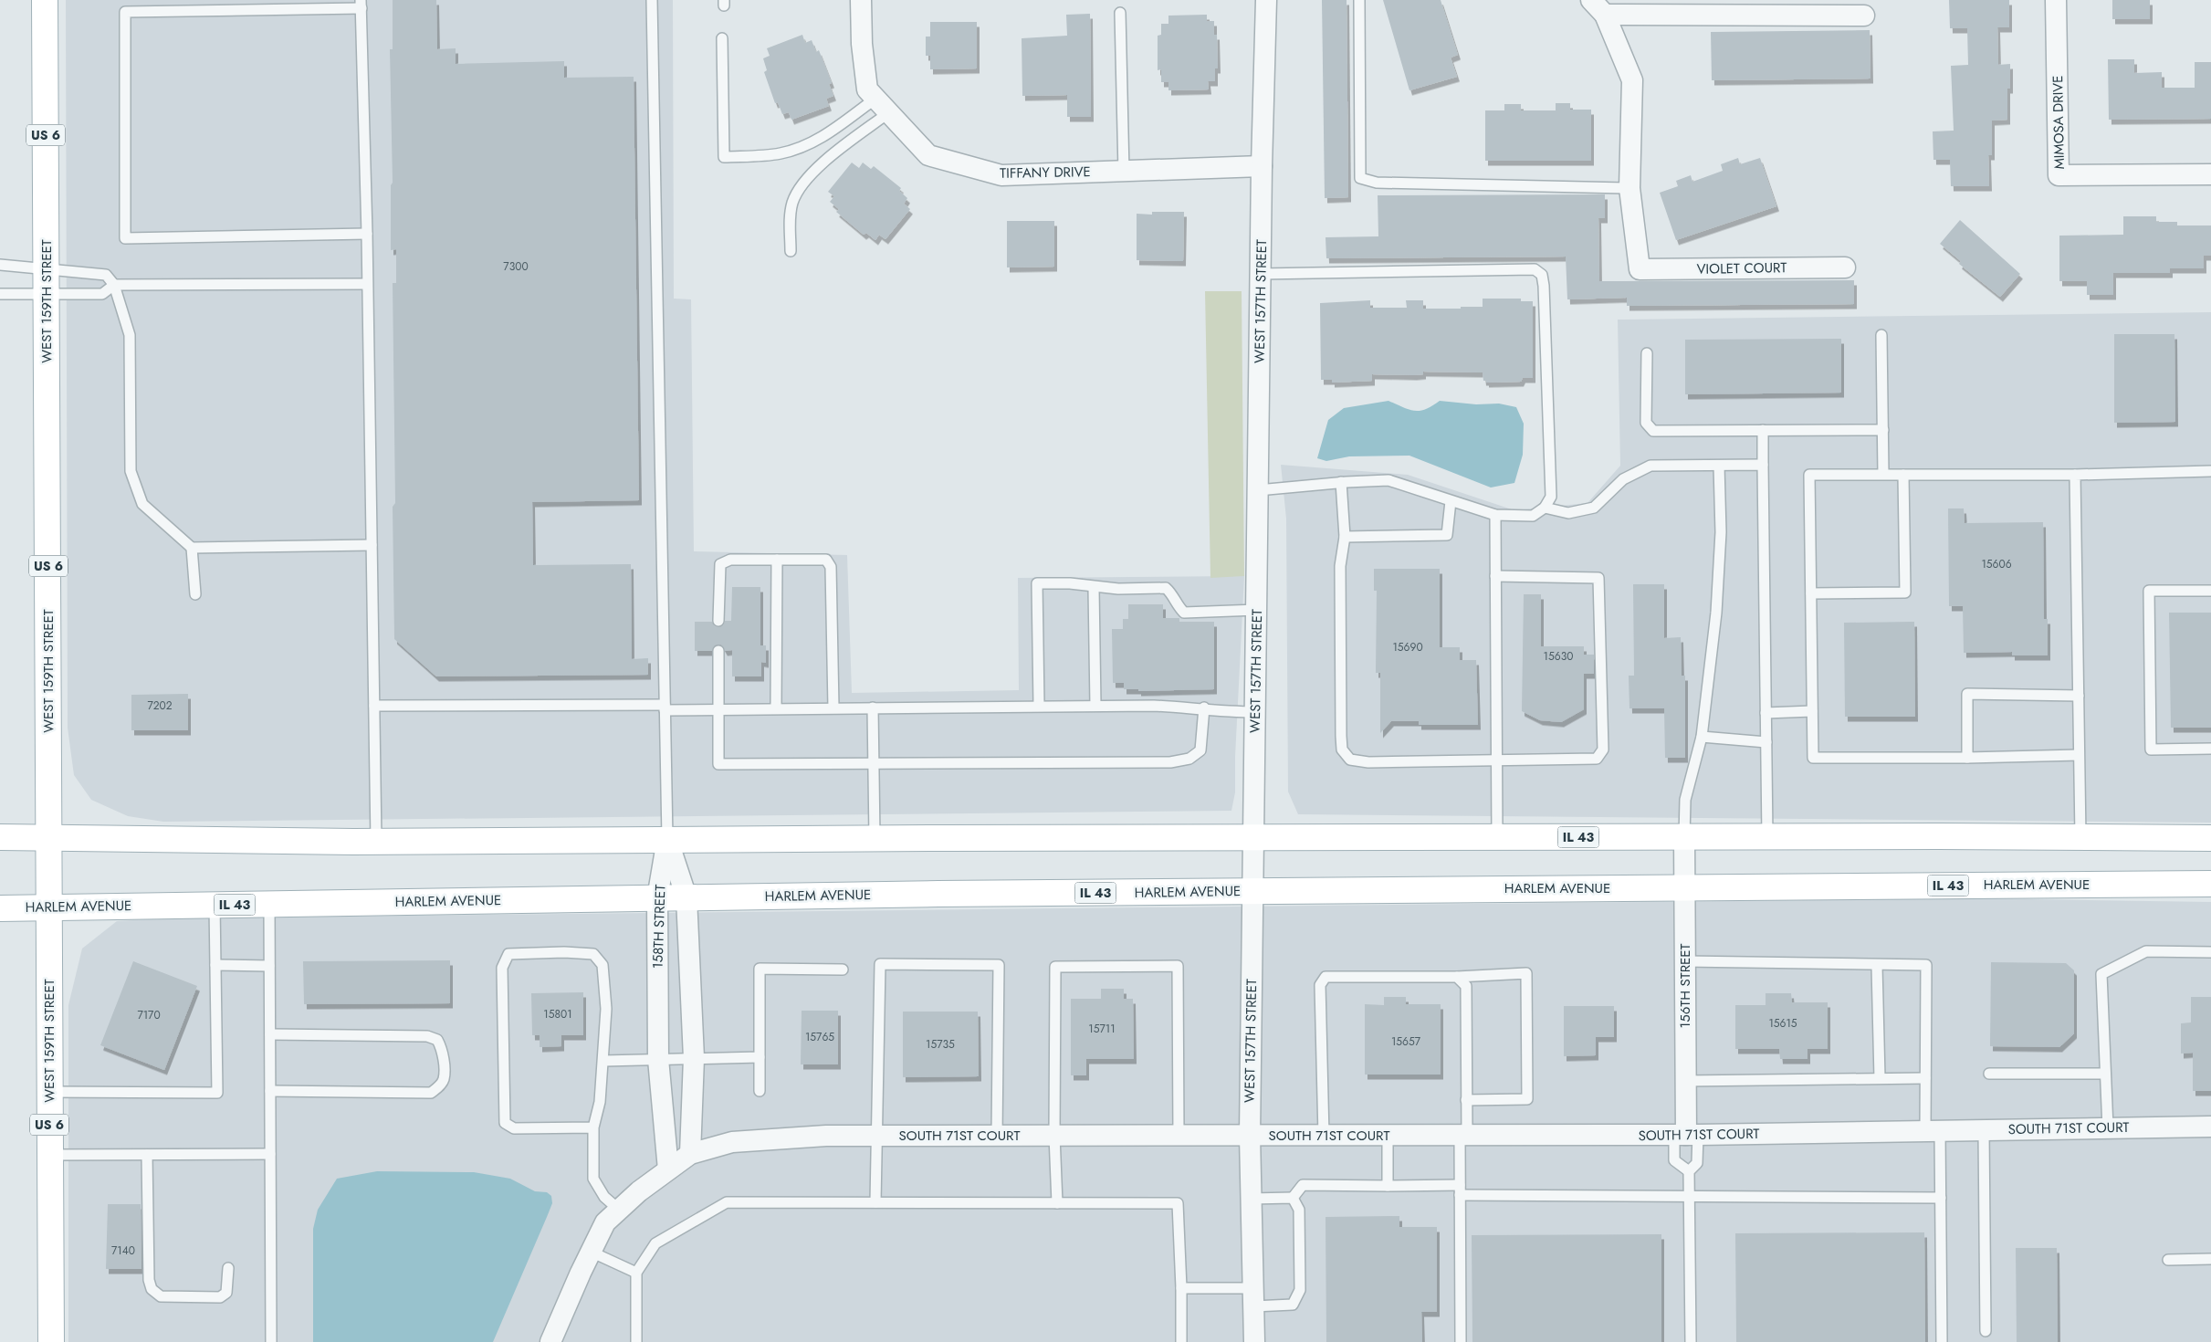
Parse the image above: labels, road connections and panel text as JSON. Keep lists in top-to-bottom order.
{
  "streets": {
    "main road": [
      "US 6",
      "WEST 159TH STREET",
      "IL 43",
      "HARLEM AVENUE"
    ],
    "street": [
      "MIMOSA DRIVE",
      "TIFFANY DRIVE",
      "VIOLET COURT",
      "WEST 157TH STREET",
      "158TH STREET",
      "156TH STREET",
      "SOUTH 71ST COURT"
    ]
  },
  "crossings": [
    ["TIFFANY DRIVE", "WEST 157TH STREET"],
    ["WEST 159TH STREET", "IL 43"],
    ["WEST 159TH STREET", "HARLEM AVENUE"],
    ["WEST 157TH STREET", "IL 43"],
    ["WEST 157TH STREET", "HARLEM AVENUE"],
    ["WEST 157TH STREET", "SOUTH 71ST COURT"],
    ["IL 43", "158TH STREET"],
    ["IL 43", "156TH STREET"],
    ["HARLEM AVENUE", "158TH STREET"],
    ["HARLEM AVENUE", "156TH STREET"],
    ["158TH STREET", "SOUTH 71ST COURT"],
    ["156TH STREET", "SOUTH 71ST COURT"]
  ],
  "house_numbers": [
    "7300",
    "15606",
    "15690",
    "15630",
    "7202",
    "15801",
    "7170",
    "15615",
    "15711",
    "15765",
    "15657",
    "15735",
    "7140"
  ]
}
